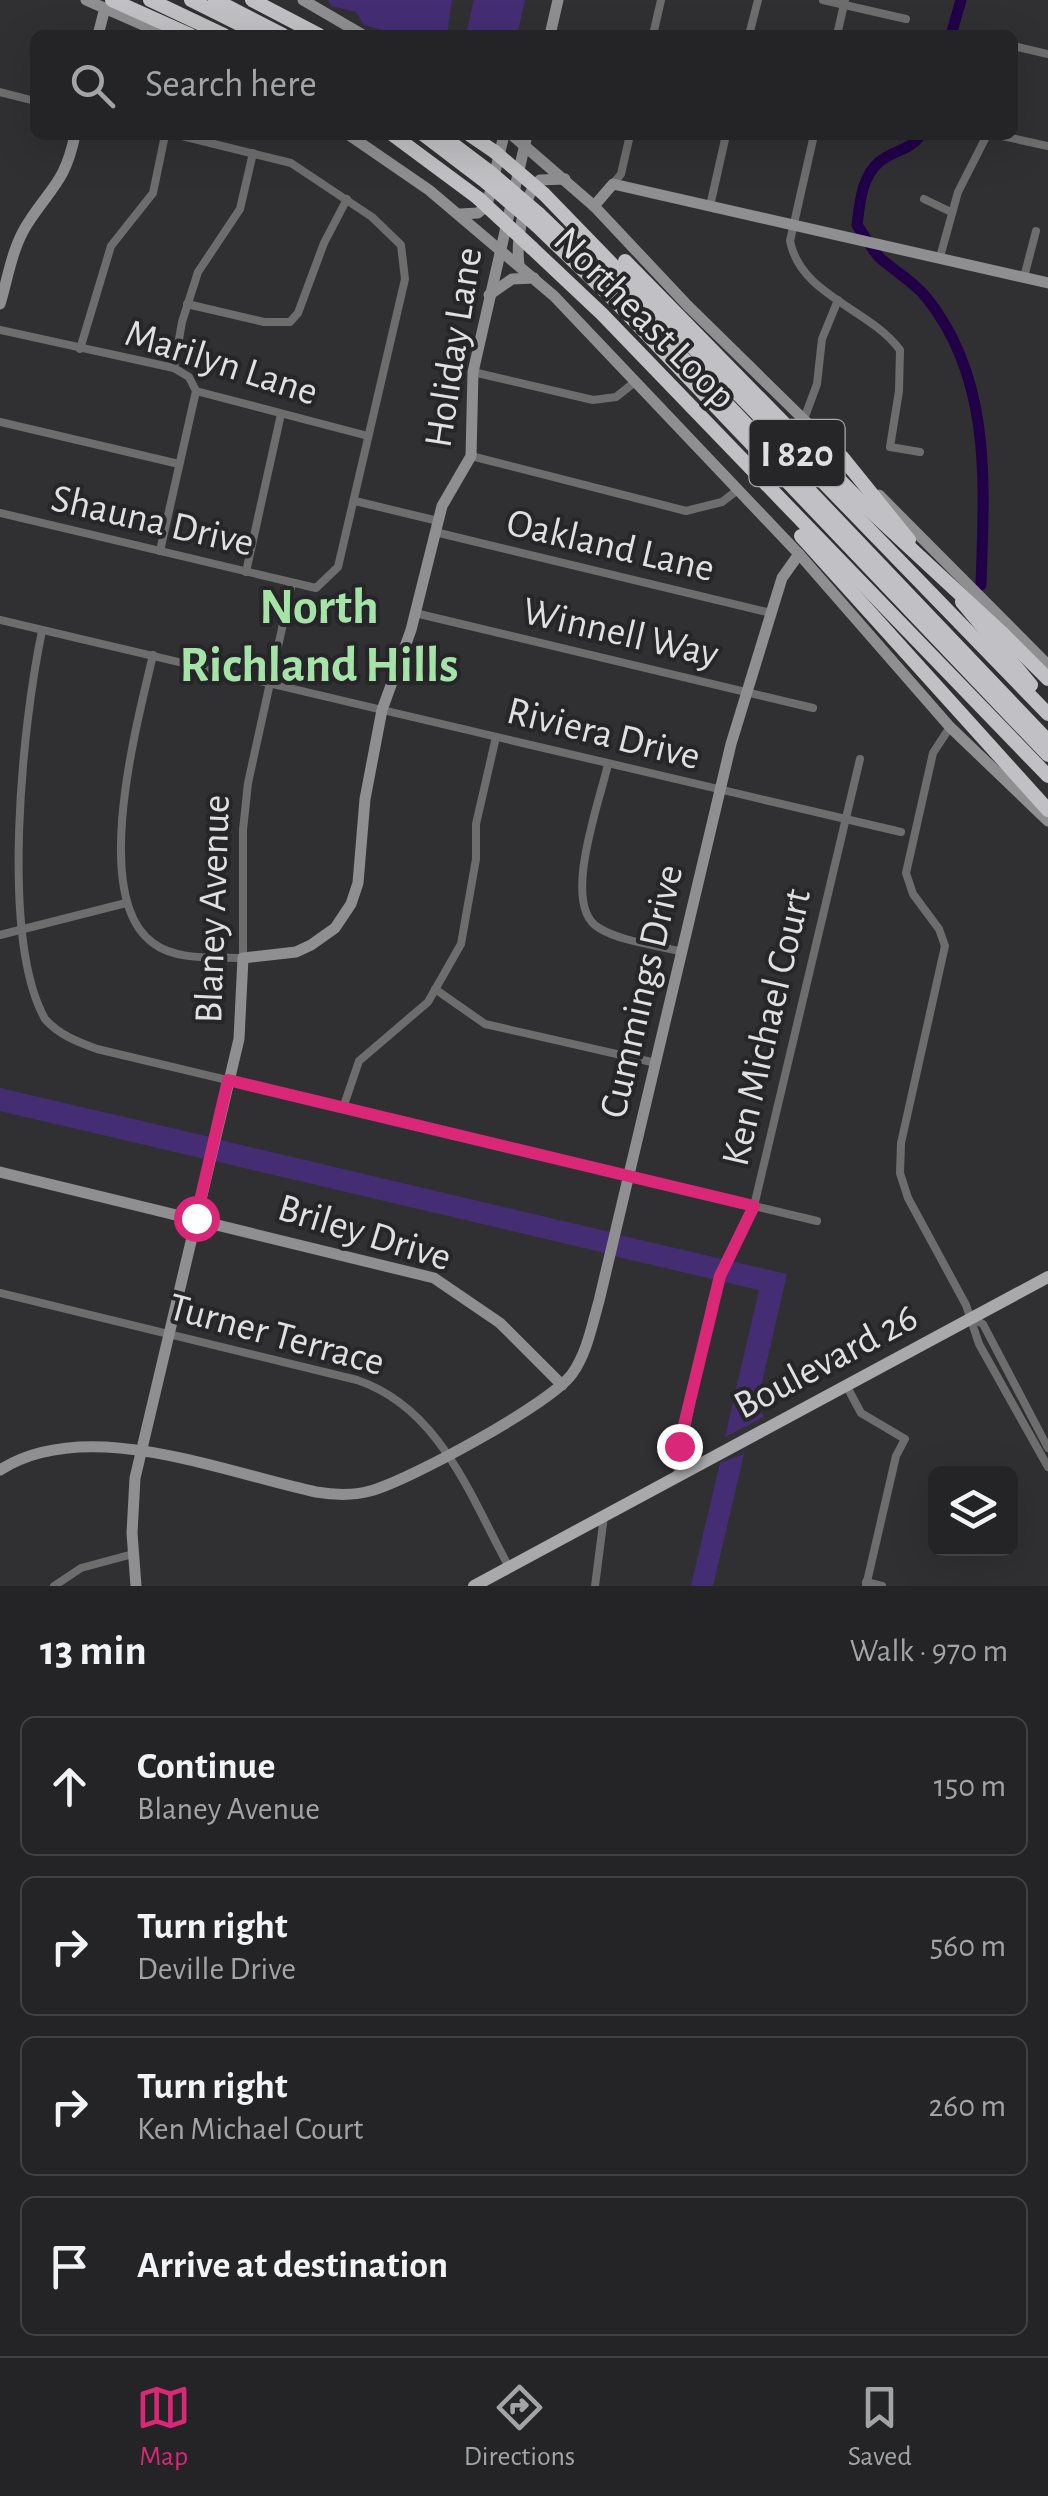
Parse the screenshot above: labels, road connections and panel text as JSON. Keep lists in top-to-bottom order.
{
  "streets": {
    "highway": ["Northeast Loop", "I 820"],
    "main road": ["Boulevard 26"],
    "street": [
      "Holiday Lane",
      "Marilyn Lane",
      "Shauna Drive",
      "Oakland Lane",
      "Winnell Way",
      "Riviera Drive",
      "Blaney Avenue",
      "Cummings Drive",
      "Ken Michael Court",
      "Briley Drive",
      "Turner Terrace"
    ]
  },
  "crossings": [
    ["Holiday Lane", "Oakland Lane"],
    ["Holiday Lane", "Winnell Way"],
    ["Holiday Lane", "Riviera Drive"],
    ["Holiday Lane", "Blaney Avenue"],
    ["Shauna Drive", "Blaney Avenue"],
    ["Oakland Lane", "Cummings Drive"],
    ["Winnell Way", "Cummings Drive"],
    ["Riviera Drive", "Blaney Avenue"],
    ["Riviera Drive", "Cummings Drive"],
    ["Riviera Drive", "Ken Michael Court"],
    ["Blaney Avenue", "Cummings Drive"],
    ["Blaney Avenue", "Briley Drive"],
    ["Blaney Avenue", "Turner Terrace"],
    ["Cummings Drive", "Briley Drive"],
    ["Cummings Drive", "Turner Terrace"],
    ["Ken Michael Court", "Boulevard 26"],
    ["Turner Terrace", "Boulevard 26"]
  ],
  "districts": ["North Richland Hills"],
  "page": {
    "search": "Search here",
    "heading": ["13 min", "Walk · 970 m"],
    "list": [
      ["Continue", "Blaney Avenue", "150 m"],
      ["Turn right", "Deville Drive", "560 m"],
      ["Turn right", "Ken Michael Court", "260 m"],
      "Arrive at destination"
    ],
    "nav": ["Map", "Directions", "Saved"]
  }
}
